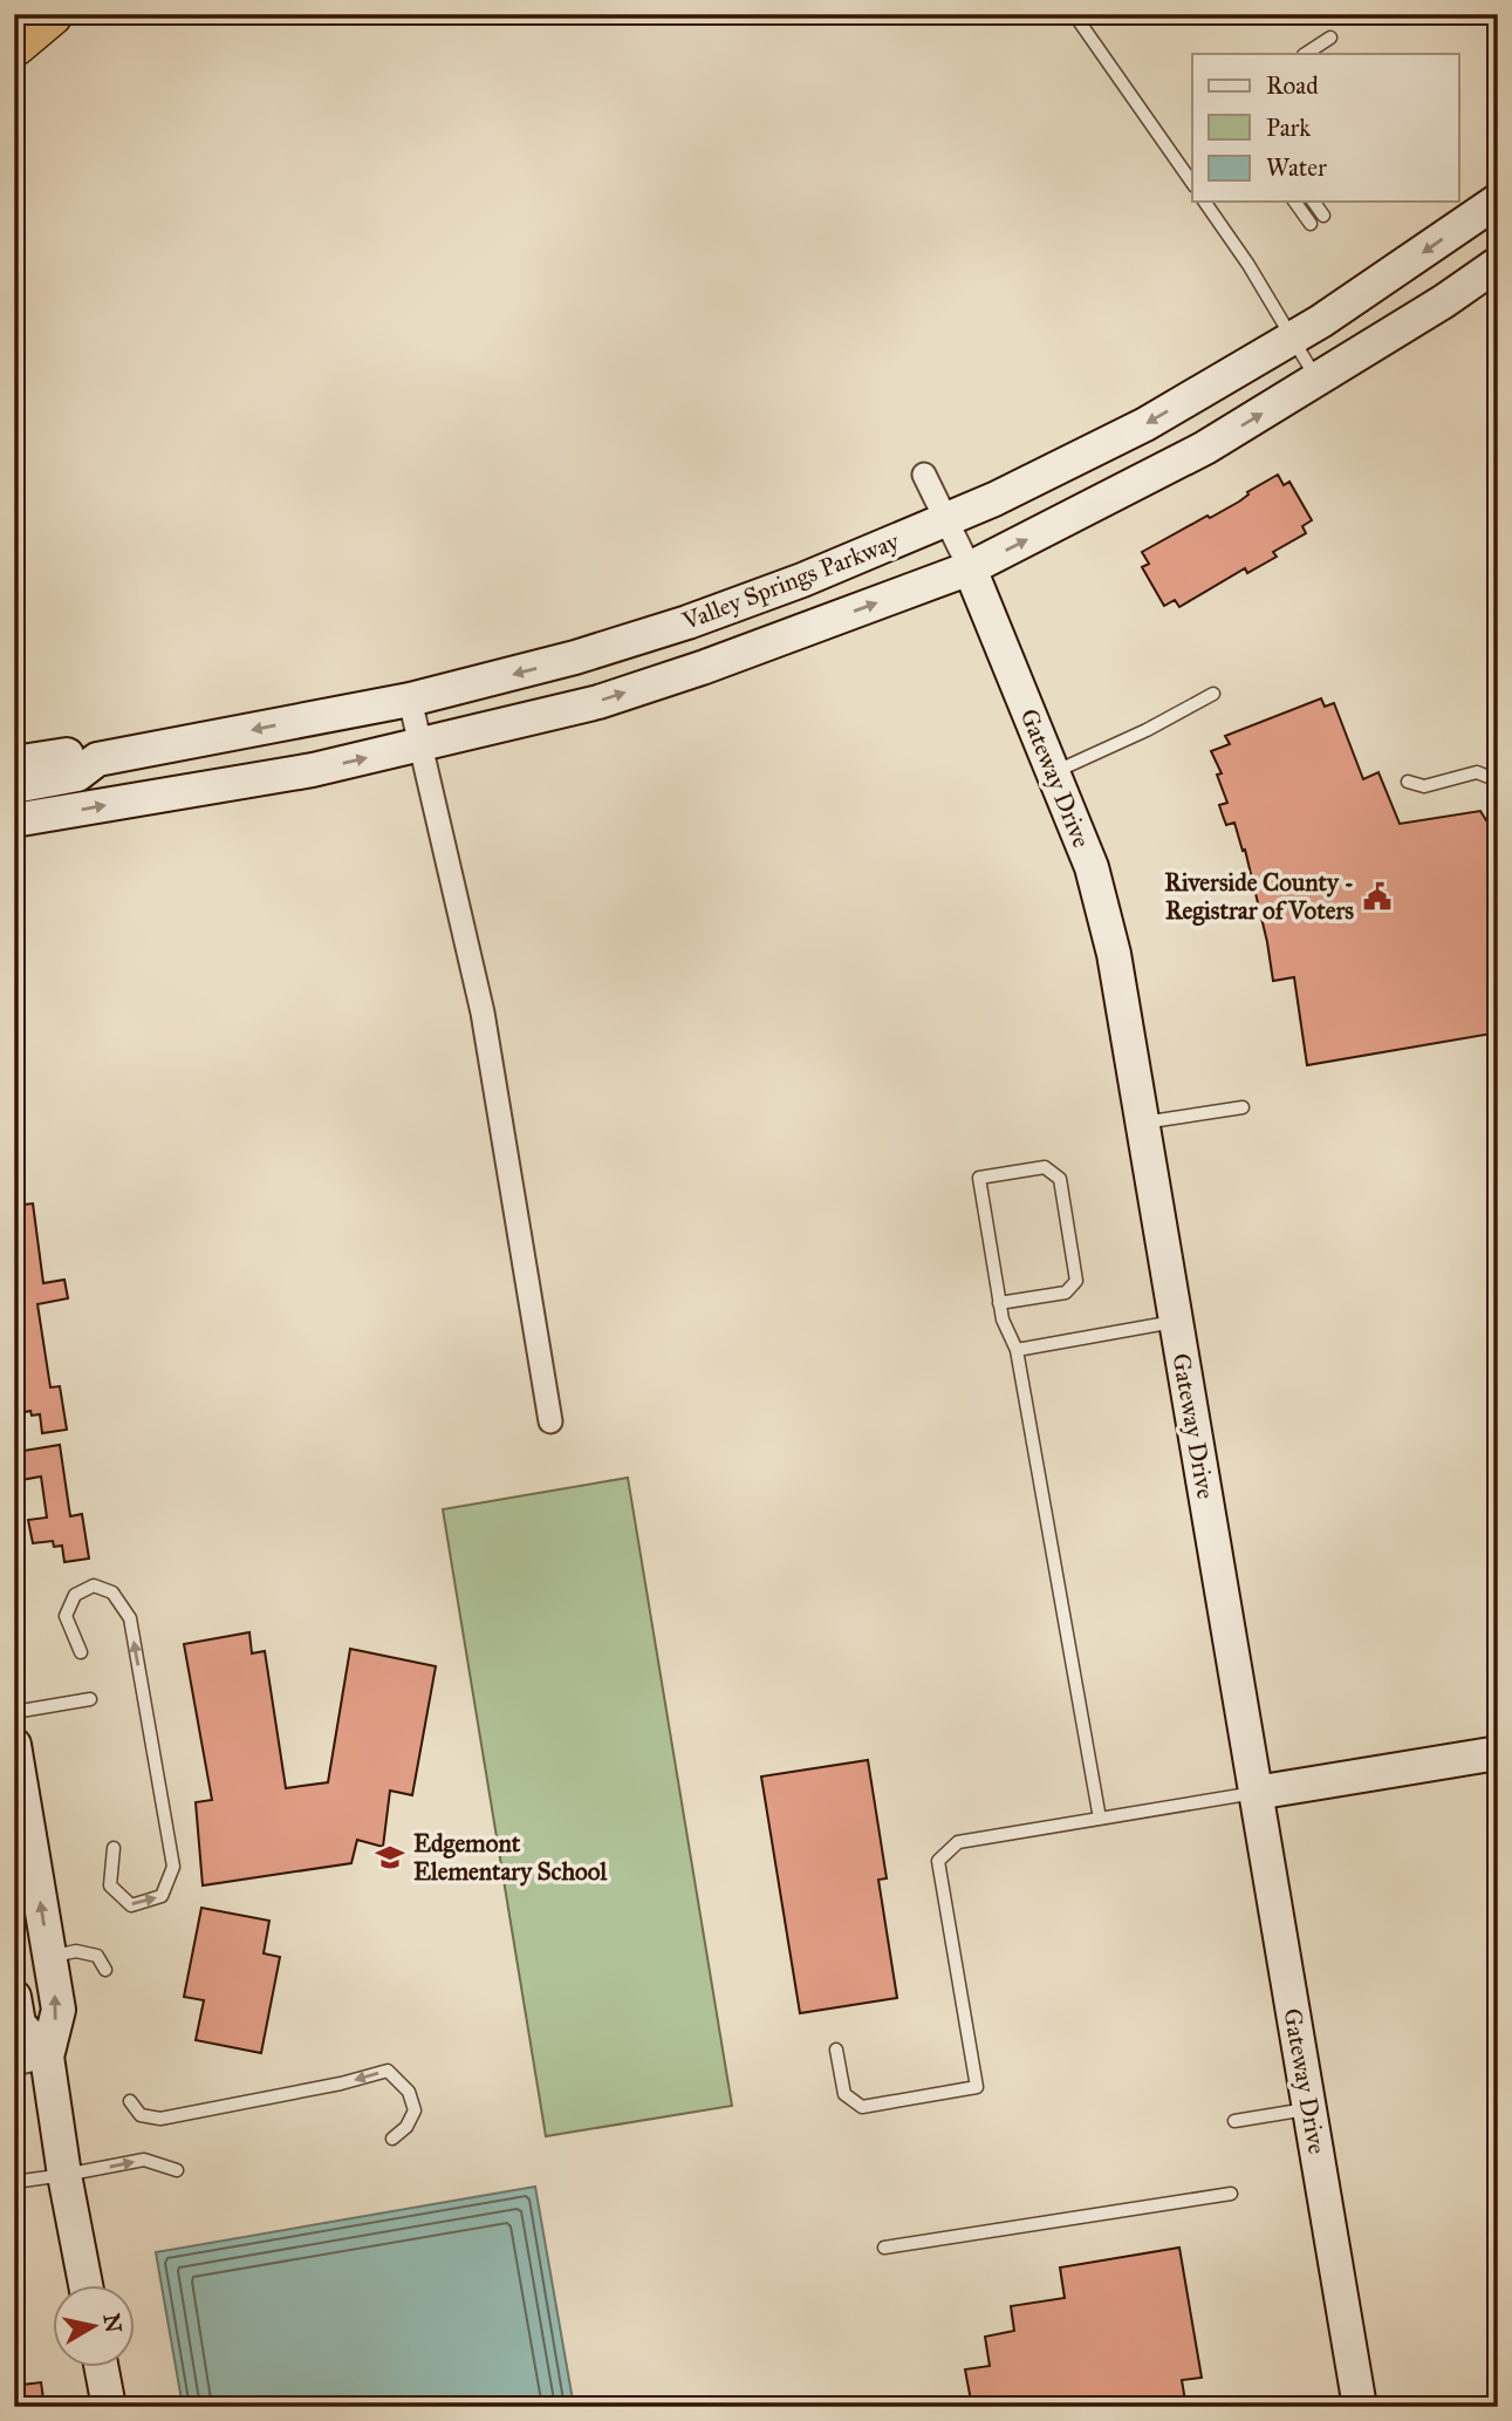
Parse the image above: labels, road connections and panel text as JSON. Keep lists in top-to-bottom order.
{
  "streets": {
    "street": ["Valley Springs Parkway", "Gateway Drive"]
  },
  "crossings": [
    ["Valley Springs Parkway", "Gateway Drive"]
  ],
  "places": {
    "public building": ["Riverside County - Registrar of Voters"],
    "school or university": ["Edgemont Elementary School"]
  },
  "legend": ["Road", "Park", "Water"],
  "north": "right"
}
